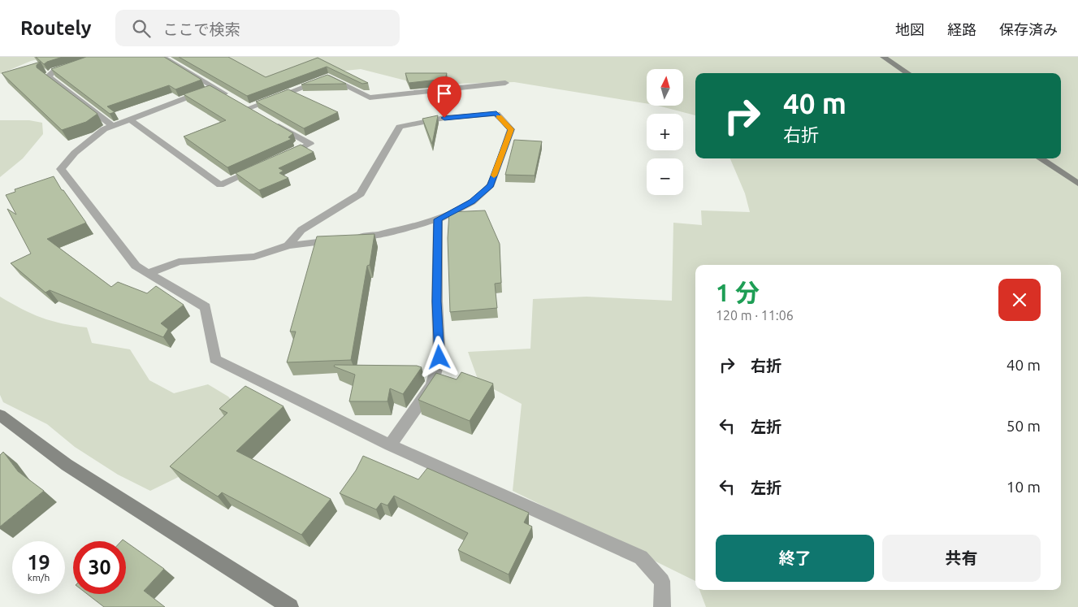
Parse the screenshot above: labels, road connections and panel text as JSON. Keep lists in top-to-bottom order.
{
  "north": "top",
  "page": {
    "header": "Routely",
    "search": "ここで検索",
    "nav": ["地図", "経路", "保存済み"],
    "map_buttons": ["+", "−"],
    "turn": ["40 m", "右折"],
    "heading": ["1 分", "120 m · 11:06"],
    "list": [
      {
        "name": "右折",
        "value": "40 m"
      },
      {
        "name": "左折",
        "value": "50 m"
      },
      {
        "name": "左折",
        "value": "10 m"
      }
    ],
    "buttons": ["終了", "共有"],
    "speed": "19 km/h",
    "limit": "30"
  }
}
